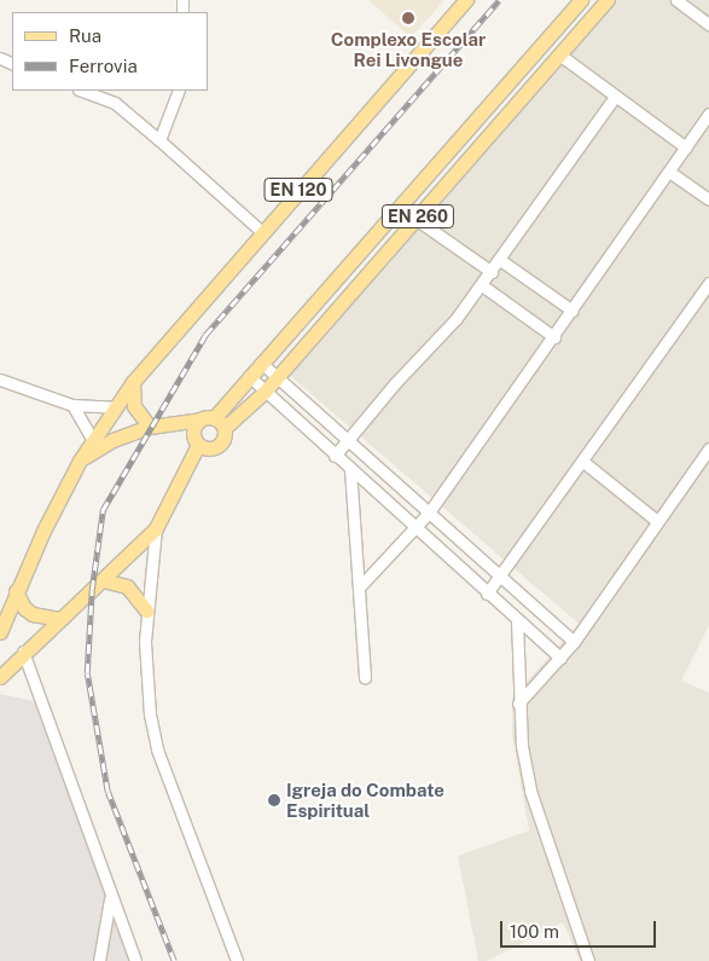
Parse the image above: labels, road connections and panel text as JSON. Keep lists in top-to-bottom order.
{
  "streets": {
    "main road": ["EN 120", "EN 260"]
  },
  "places": ["Complexo Escolar Rei Livongue", "Igreja do Combate Espiritual"],
  "legend": ["Rua", "Ferrovia"],
  "scale_bar": "100 m"
}
